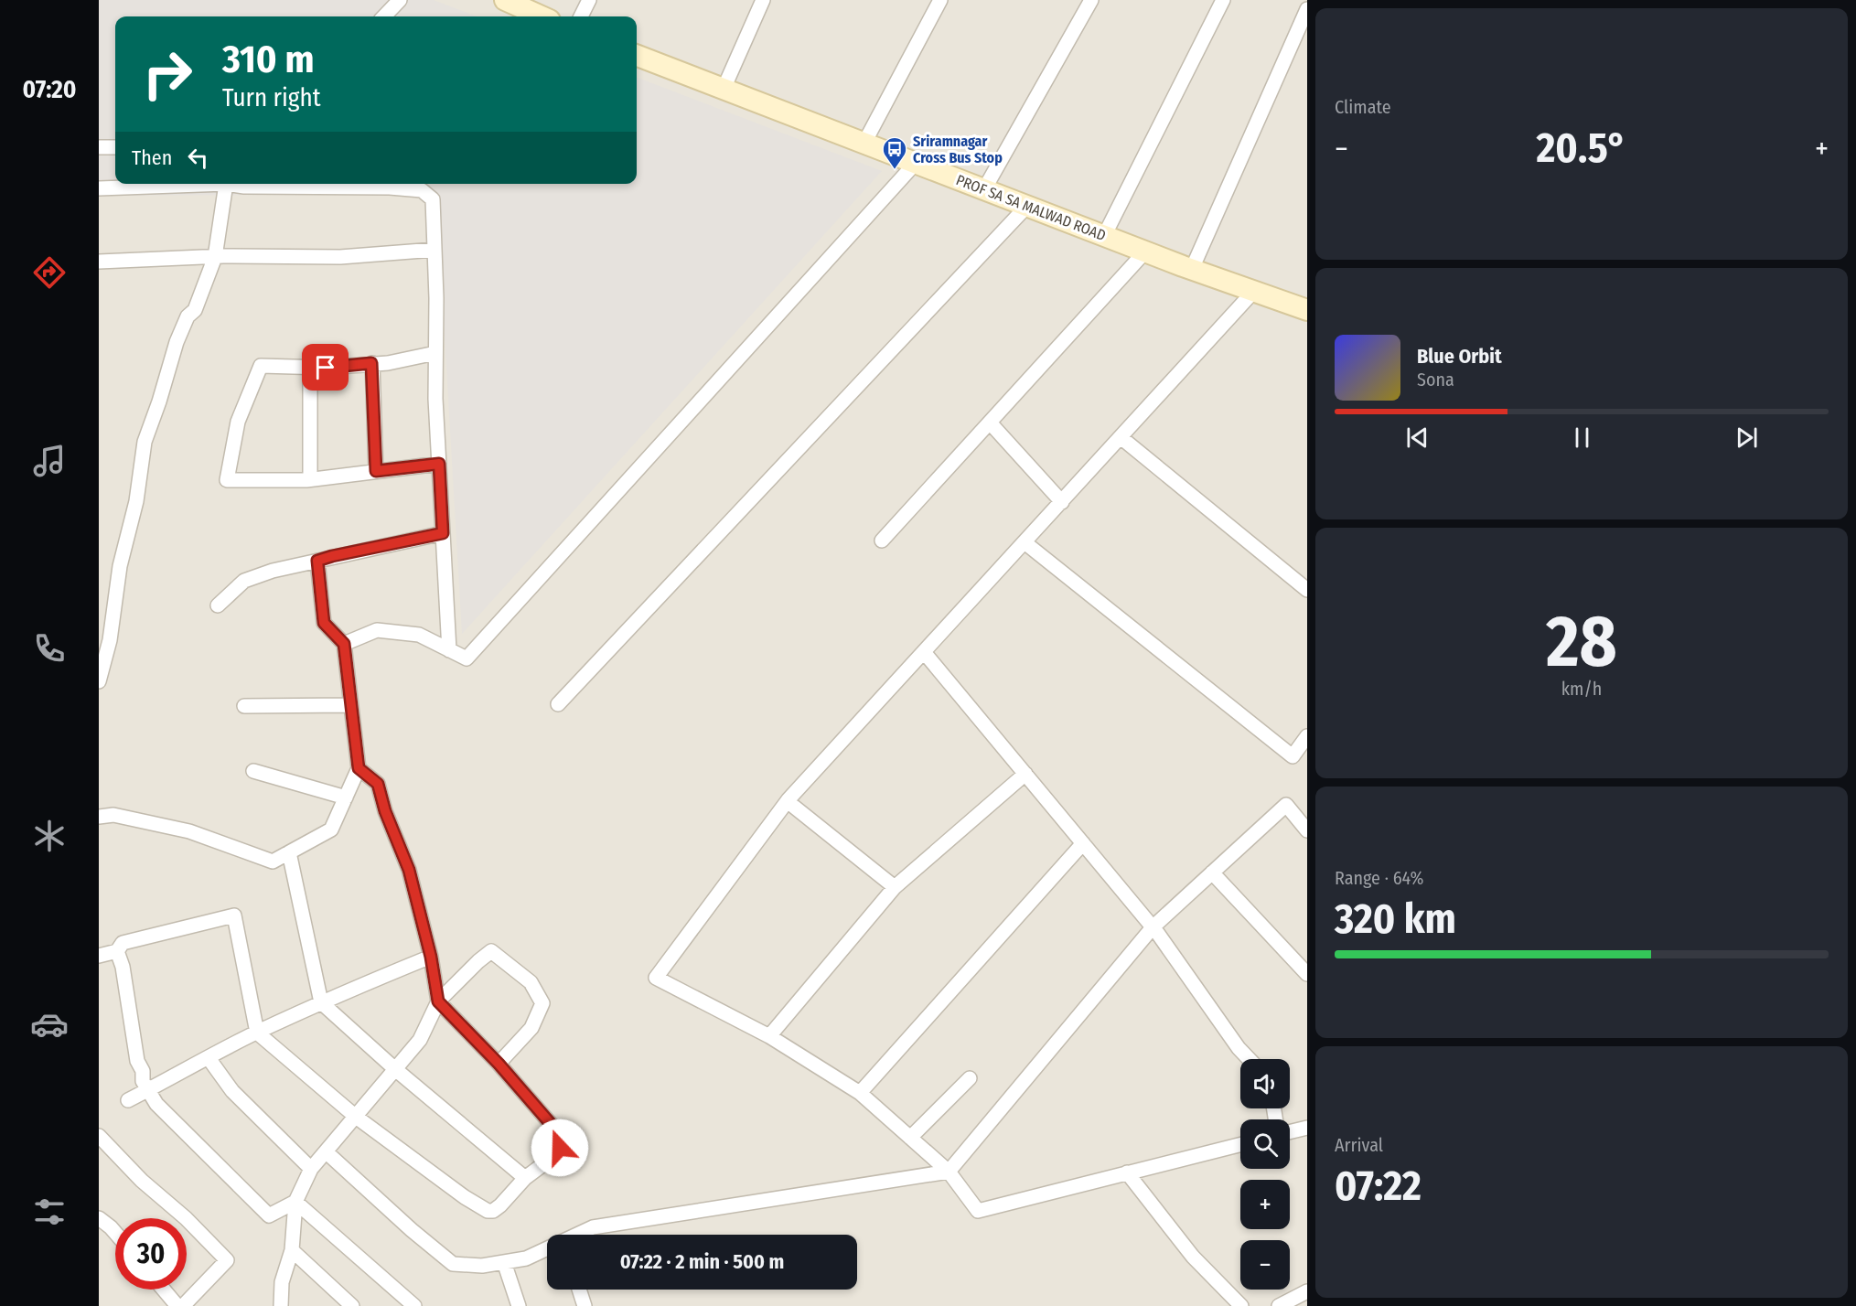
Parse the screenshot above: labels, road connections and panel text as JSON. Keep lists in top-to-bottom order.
{
  "streets": {
    "street": ["PROF SA SA MALWAD ROAD"]
  },
  "places": {
    "bus stop": ["Sriramnagar Cross Bus Stop"]
  },
  "page": {
    "tabs": "07:20",
    "tile": [
      "Climate",
      ["28", "km/h"],
      ["Range · 64%", "320 km"],
      ["Arrival", "07:22"]
    ],
    "turn": ["310 m", "Turn right"],
    "heat": ["−", "20.5°", "+"],
    "then": "Then",
    "song": ["Blue Orbit", "Sona"],
    "map_buttons": ["+", "−"],
    "limit": "30",
    "trip": "07:22 · 2 min · 500 m"
  }
}
